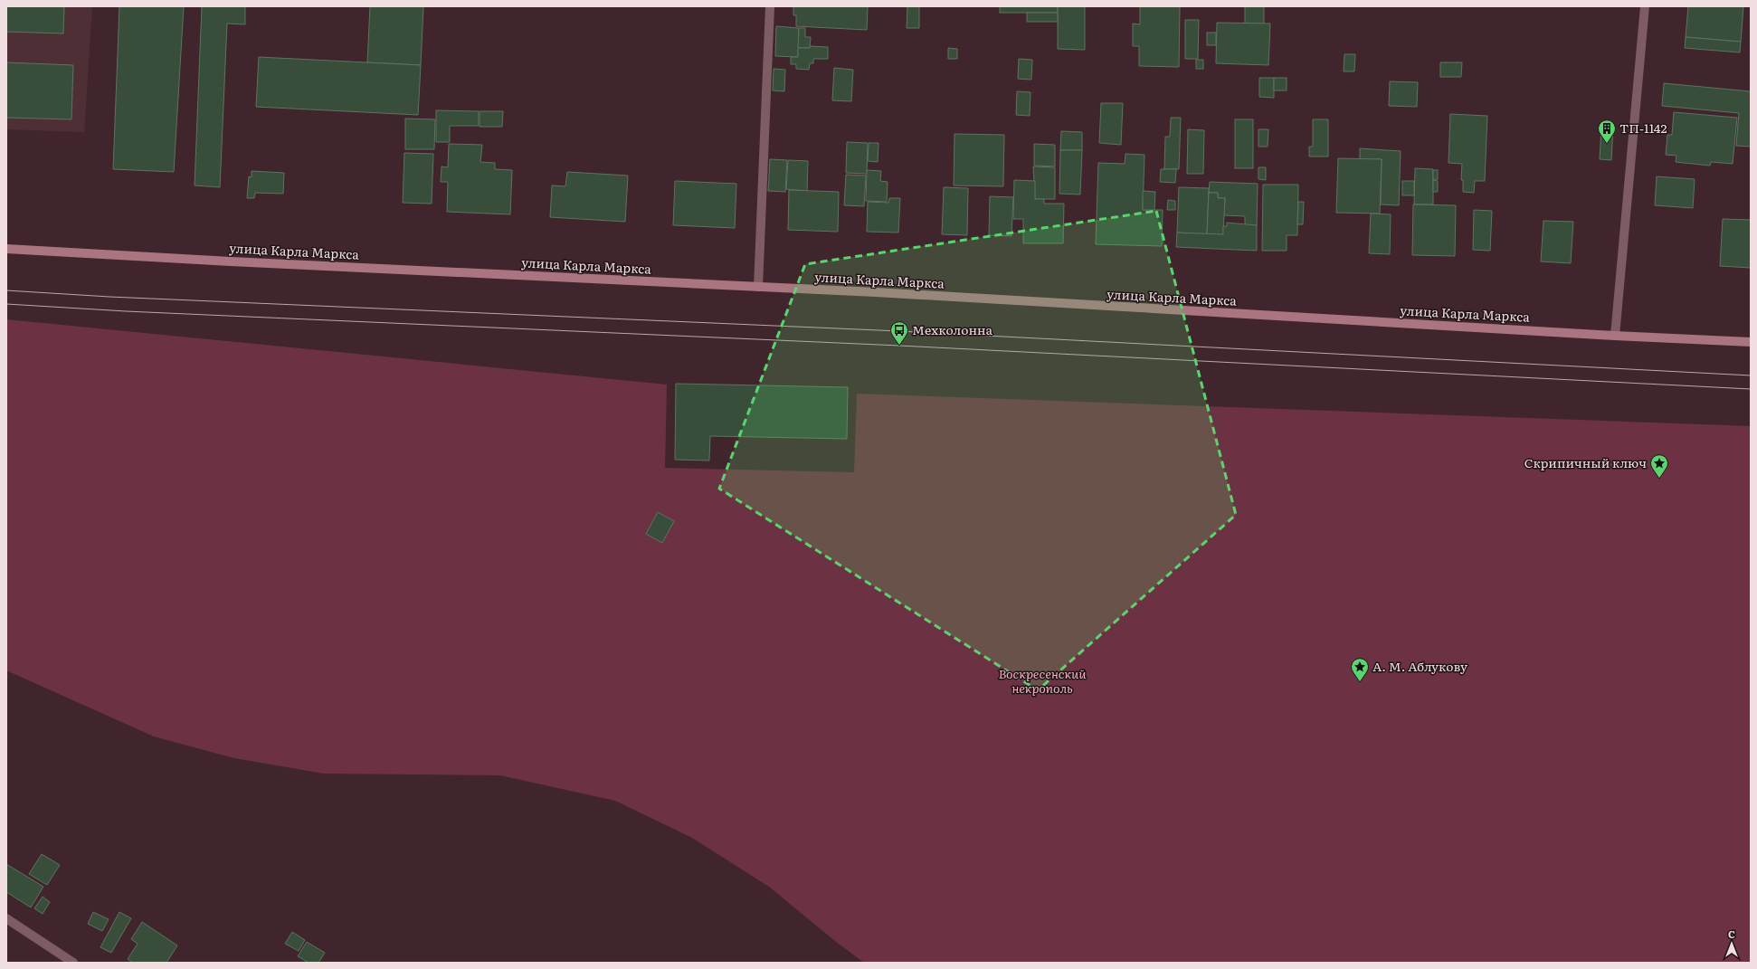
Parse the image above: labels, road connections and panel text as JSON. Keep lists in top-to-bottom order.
{
  "streets": {
    "main road": ["улица Карла Маркса"]
  },
  "parks": ["Воскресенский некрополь"],
  "places": {
    "building": ["ТП-1142"],
    "bus stop": ["Мехколонна"],
    "place": ["Скрипичный ключ", "А. М. Аблукову"]
  },
  "north": "top"
}
